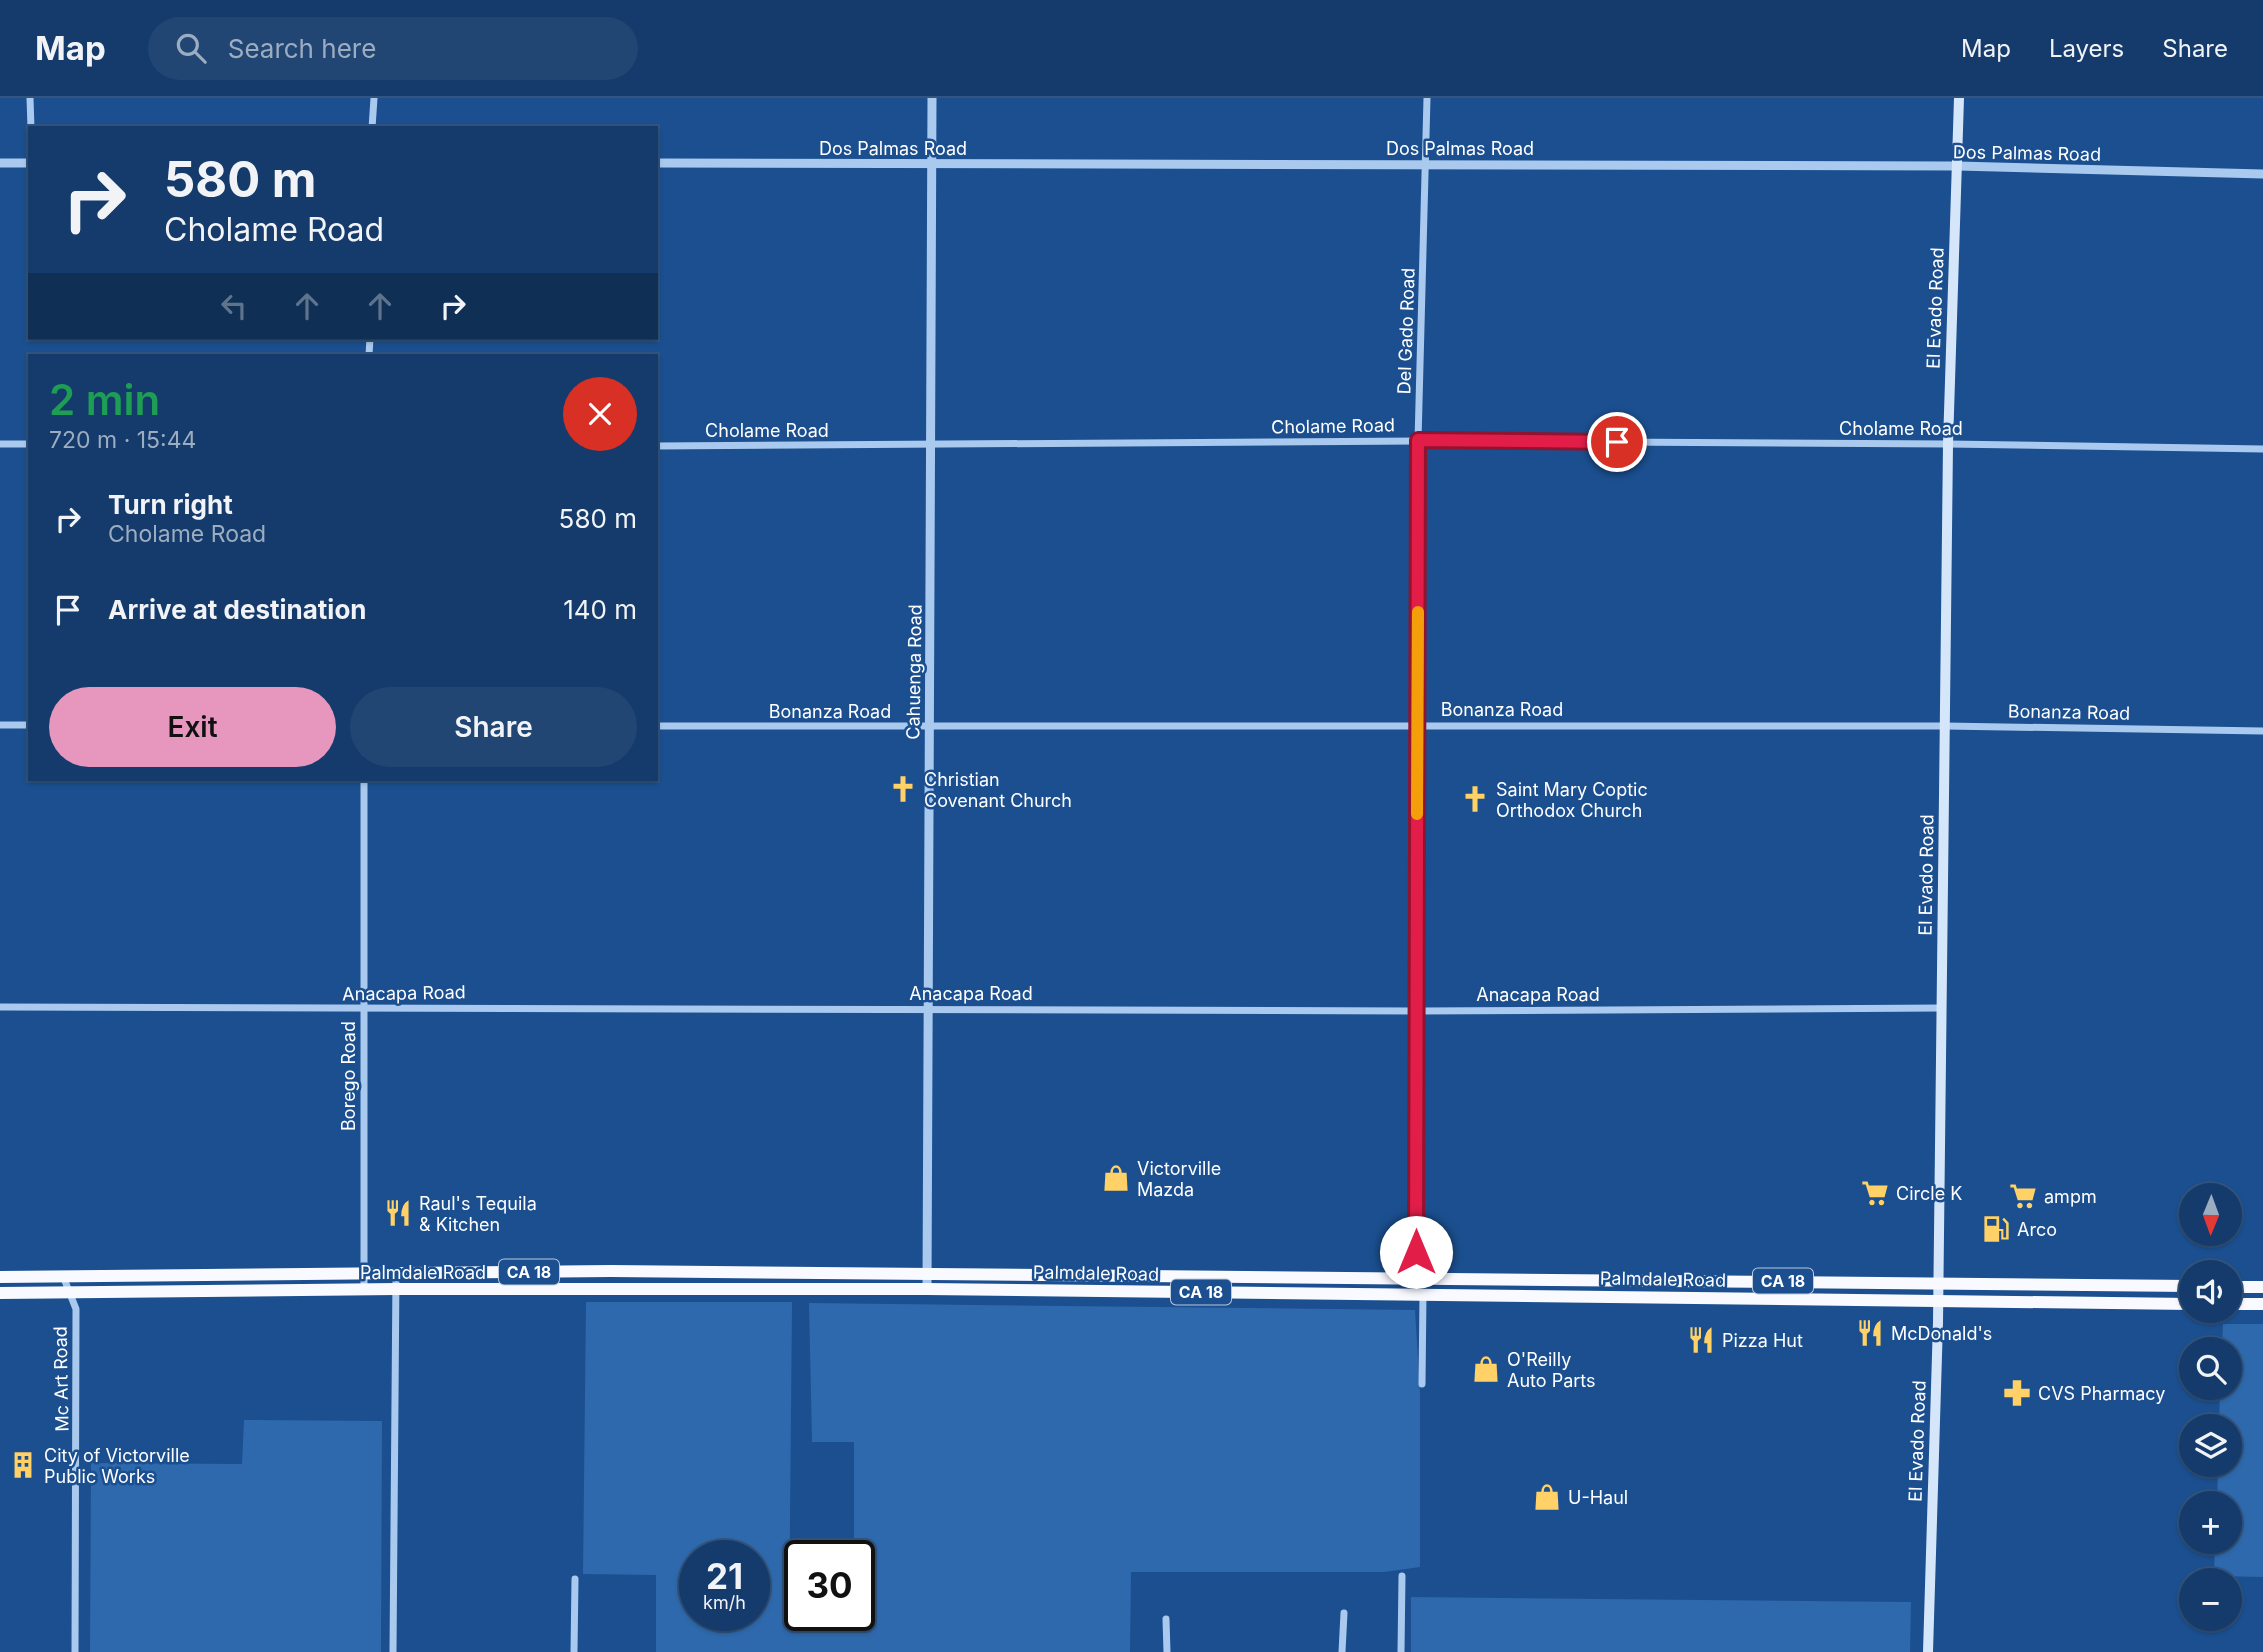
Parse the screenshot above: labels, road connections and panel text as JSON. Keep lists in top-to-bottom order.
{
  "streets": {
    "highway": ["Palmdale Road", "CA 18"],
    "main road": ["El Evado Road"],
    "street": [
      "Dos Palmas Road",
      "Del Gado Road",
      "Cholame Road",
      "Cahuenga Road",
      "Bonanza Road",
      "Anacapa Road",
      "Borego Road",
      "Mc Art Road"
    ]
  },
  "crossings": [
    ["Dos Palmas Road", "El Evado Road"],
    ["Dos Palmas Road", "Del Gado Road"],
    ["Dos Palmas Road", "Cahuenga Road"],
    ["El Evado Road", "Cholame Road"],
    ["El Evado Road", "Bonanza Road"],
    ["El Evado Road", "Anacapa Road"],
    ["El Evado Road", "Palmdale Road"],
    ["Del Gado Road", "Cholame Road"],
    ["Del Gado Road", "Bonanza Road"],
    ["Del Gado Road", "Anacapa Road"],
    ["Del Gado Road", "Palmdale Road"],
    ["Cholame Road", "Cahuenga Road"],
    ["Cahuenga Road", "Bonanza Road"],
    ["Cahuenga Road", "Anacapa Road"],
    ["Cahuenga Road", "Palmdale Road"],
    ["Anacapa Road", "Borego Road"],
    ["Borego Road", "Palmdale Road"],
    ["Palmdale Road", "Mc Art Road"]
  ],
  "places": {
    "church": ["Christian Covenant Church", "Saint Mary Coptic Orthodox Church"],
    "shop": ["Victorville Mazda", "O'Reilly Auto Parts", "U-Haul"],
    "supermarket": ["Circle K", "ampm"],
    "restaurant": ["Raul's Tequila & Kitchen", "McDonald's", "Pizza Hut"],
    "fuel station": ["Arco"],
    "pharmacy": ["CVS Pharmacy"],
    "building": ["City of Victorville Public Works"]
  },
  "north": "bottom",
  "page": {
    "header": "Map",
    "search": "Search here",
    "nav": ["Map", "Layers", "Share"],
    "turn": ["580 m", "Cholame Road"],
    "heading": ["2 min", "720 m · 15:44"],
    "list": [
      {
        "name": "Turn right",
        "note": "Cholame Road",
        "value": "580 m"
      },
      {
        "name": "Arrive at destination",
        "value": "140 m"
      }
    ],
    "buttons": ["Exit", "Share"],
    "map_buttons": ["+", "−"],
    "speed": "21 km/h",
    "limit": "30"
  }
}
